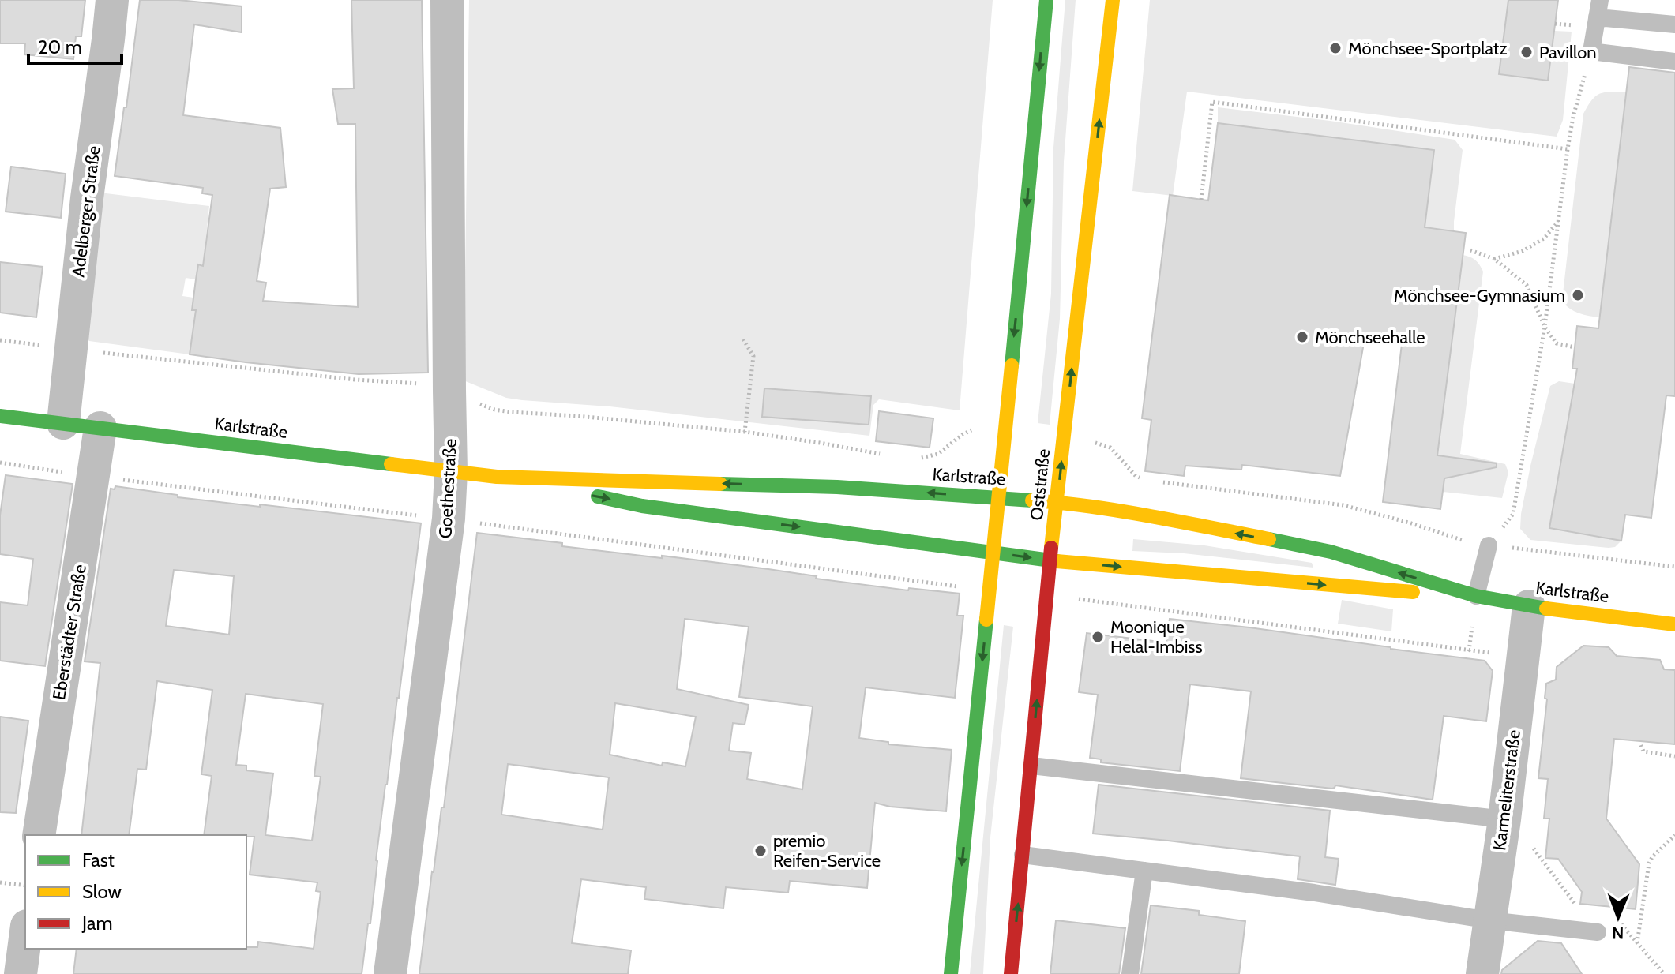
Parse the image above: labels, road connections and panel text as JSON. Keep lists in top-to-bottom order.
{
  "streets": {
    "street": [
      "Adelberger Straße",
      "Karlstraße",
      "Oststraße",
      "Goethestraße",
      "Eberstädter Straße",
      "Karmeliterstraße"
    ]
  },
  "crossings": [
    ["Adelberger Straße", "Karlstraße"],
    ["Karlstraße", "Oststraße"],
    ["Karlstraße", "Goethestraße"],
    ["Karlstraße", "Eberstädter Straße"],
    ["Karlstraße", "Karmeliterstraße"]
  ],
  "places": [
    "Mönchsee-Sportplatz",
    "Pavillon",
    "Mönchsee-Gymnasium",
    "Mönchseehalle",
    "Moonique Helal-Imbiss",
    "premio Reifen-Service"
  ],
  "legend": ["Fast", "Slow", "Jam"],
  "scale_bar": "20 m",
  "north": "bottom"
}
